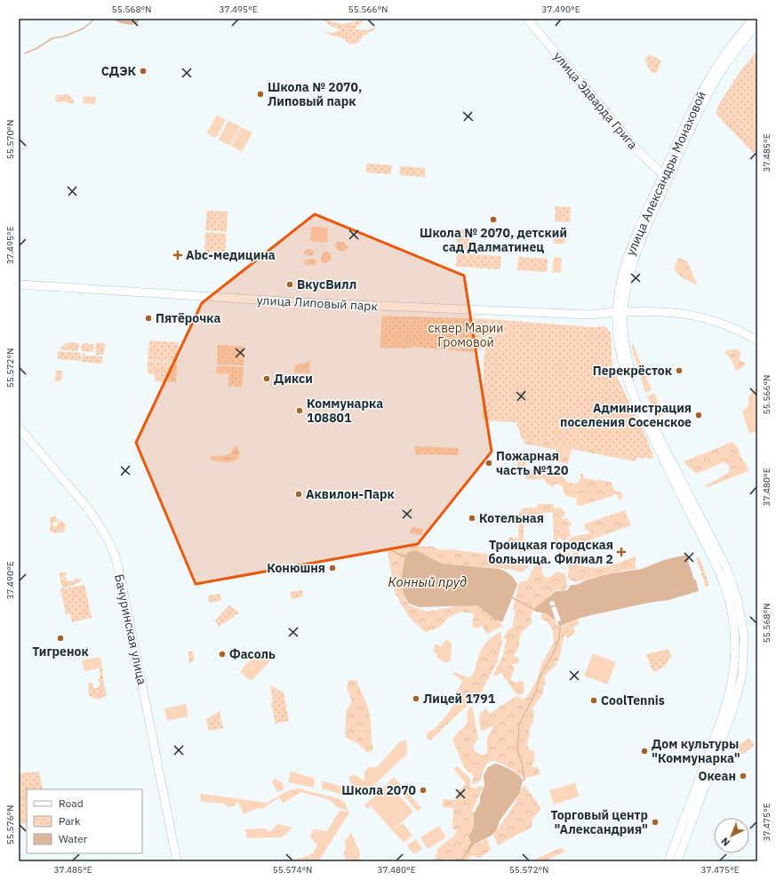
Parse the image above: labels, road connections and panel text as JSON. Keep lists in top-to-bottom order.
{
  "streets": {
    "main road": [
      "улица Эдварда Грига",
      "улица Александры Монаховой",
      "улица Липовый парк",
      "Бачуринская улица"
    ]
  },
  "crossings": [
    ["улица Эдварда Грига", "улица Александры Монаховой"],
    ["улица Александры Монаховой", "улица Липовый парк"]
  ],
  "water": ["Конный пруд"],
  "parks": ["сквер Марии Громовой"],
  "places": {
    "other": [
      "СДЭК",
      "Школа № 2070, Липовый парк",
      "Школа № 2070, детский сад Далматинец",
      "ВкусВилл",
      "Пятёрочка",
      "Перекрёсток",
      "Дикси",
      "Коммунарка 108801",
      "Администрация поселения Сосенское",
      "Пожарная часть №120",
      "Аквилон-Парк",
      "Котельная",
      "Конюшня",
      "Тигренок",
      "Фасоль",
      "Лицей 1791",
      "CoolTennis",
      "Дом культуры \"Коммунарка\"",
      "Океан",
      "Школа 2070",
      "Торговый центр \"Александрия\""
    ],
    "health": ["Abc-медицина", "Троицкая городская больница. Филиал 2"]
  },
  "legend": ["Road", "Park", "Water"],
  "north": "bottom left",
  "coordinates": [
    "55.568°N",
    "37.495°E",
    "55.566°N",
    "37.490°E",
    "55.570°N",
    "37.485°E",
    "55.572°N",
    "37.480°E",
    "37.475°E",
    "55.576°N",
    "55.574°N"
  ]
}
